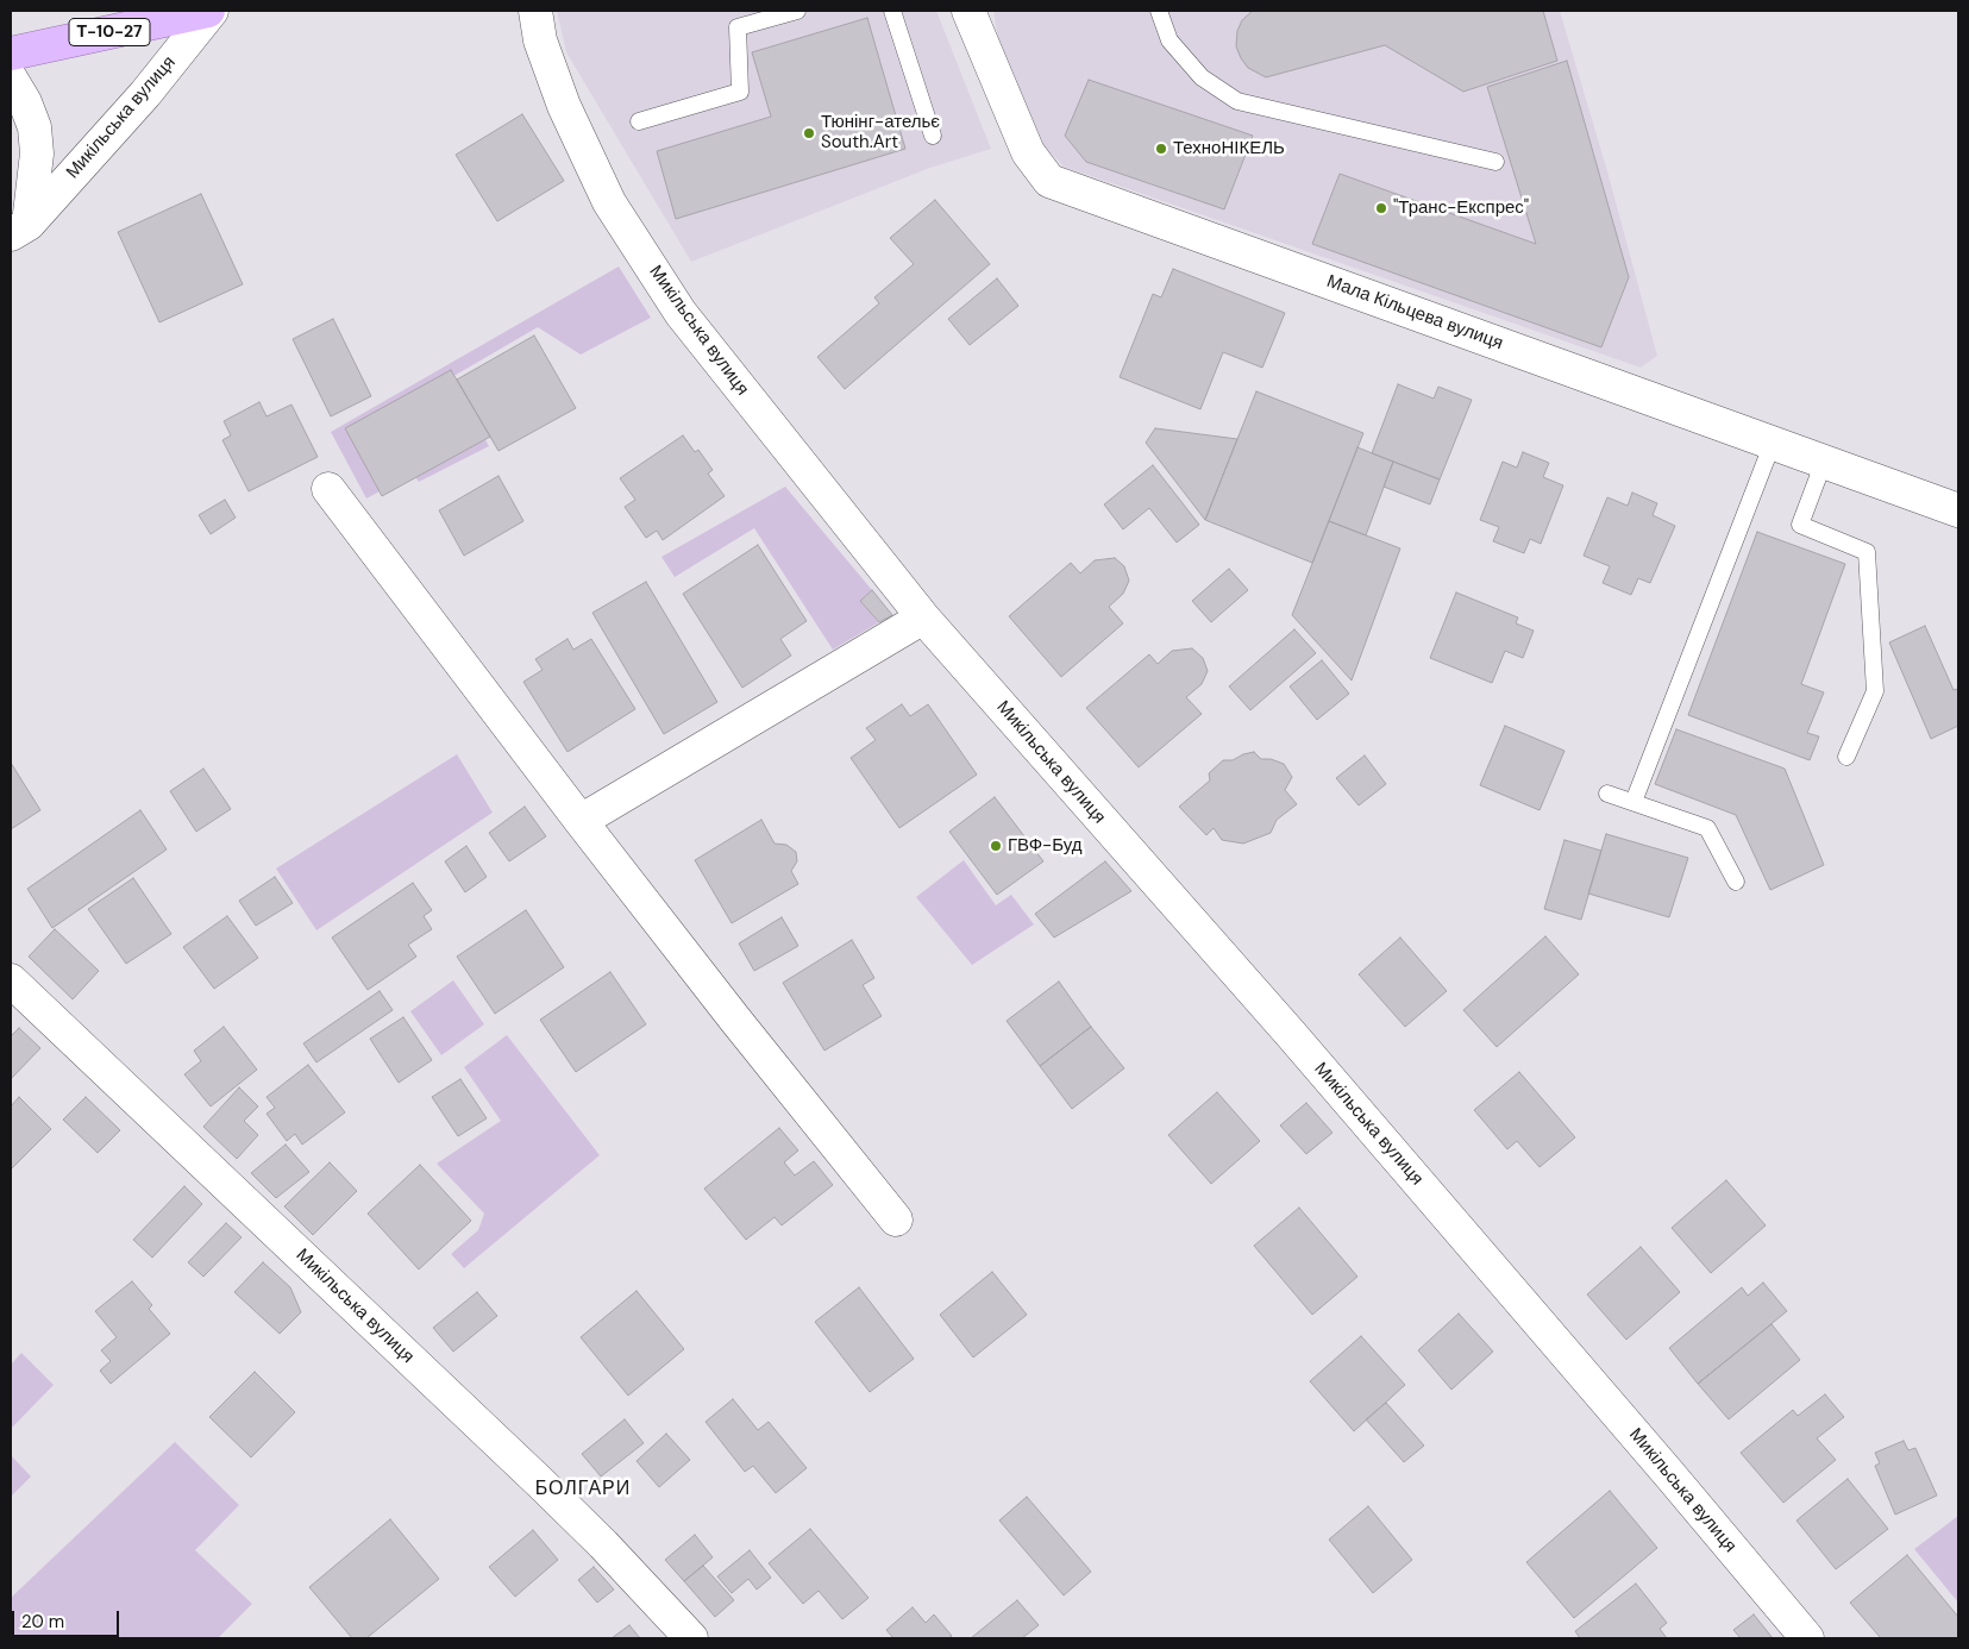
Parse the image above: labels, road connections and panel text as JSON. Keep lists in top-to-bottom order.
{
  "streets": {
    "highway": ["Т-10-27"],
    "street": ["Микільська вулиця", "Мала Кільцева вулиця"]
  },
  "crossings": [
    ["Т-10-27", "Микільська вулиця"]
  ],
  "districts": ["БОЛГАРИ"],
  "places": [
    "Тюнінг-ательє South.Art",
    "ТехноНІКЕЛЬ",
    "\"Транс-Експрес\"",
    "ГВФ-Буд"
  ],
  "scale_bar": "20 m"
}
